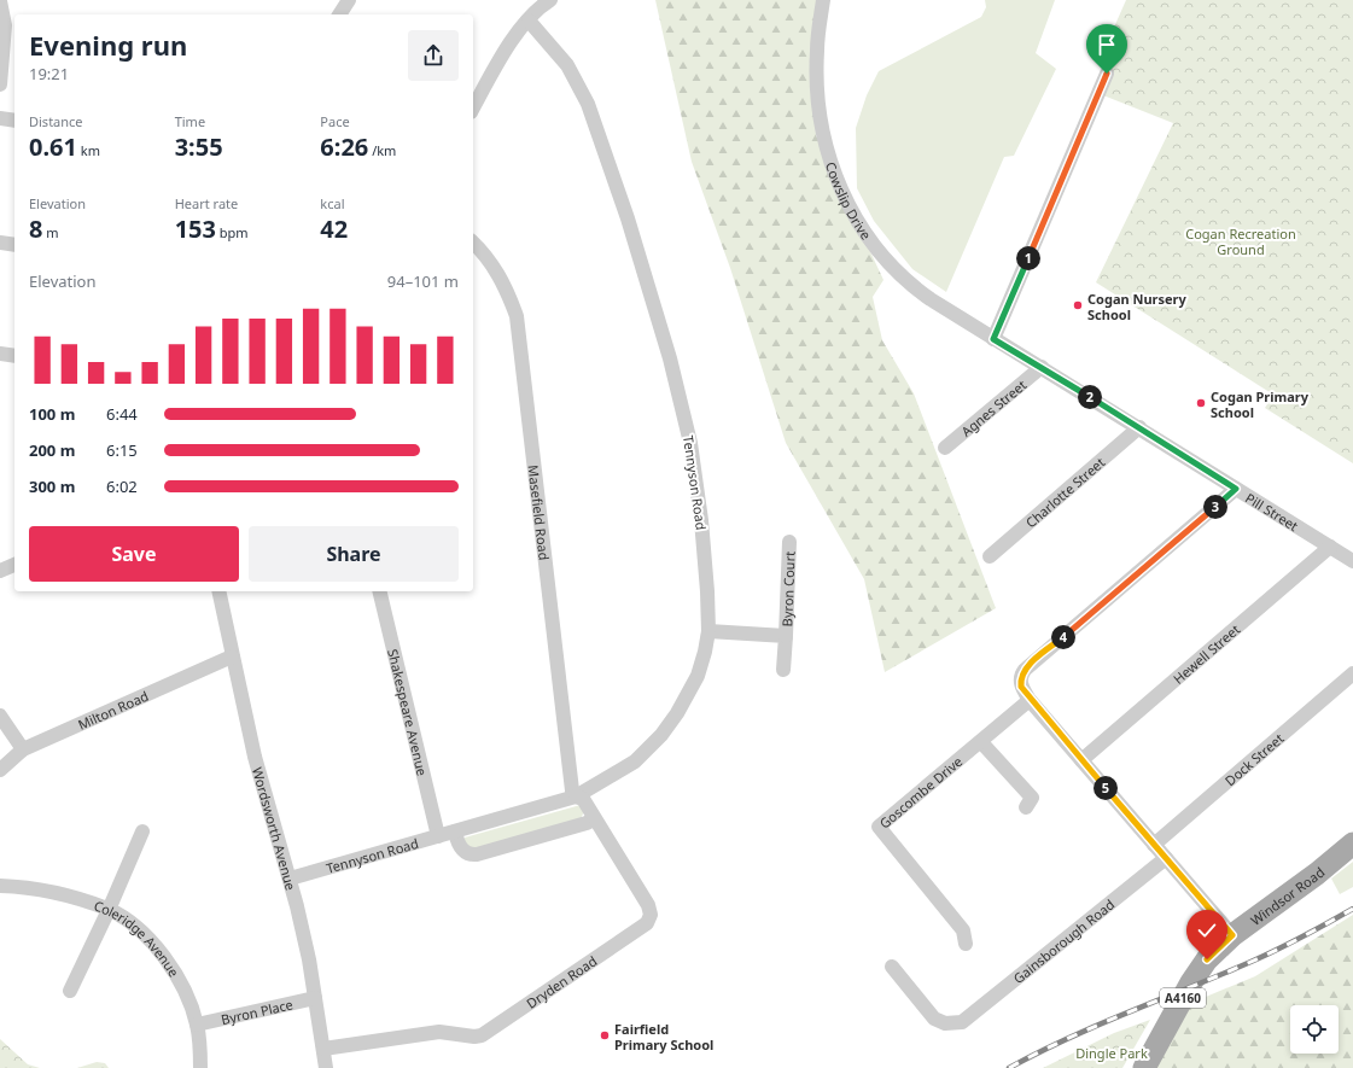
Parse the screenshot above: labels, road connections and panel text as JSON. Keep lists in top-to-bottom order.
{
  "streets": {
    "main road": ["Windsor Road", "A4160"],
    "street": [
      "Cowslip Drive",
      "Agnes Street",
      "Tennyson Road",
      "Charlotte Street",
      "Pill Street",
      "Masefield Road",
      "Byron Court",
      "Hewell Street",
      "Milton Road",
      "Shakespeare Avenue",
      "Dock Street",
      "Goscombe Drive",
      "Wordsworth Avenue",
      "Gainsborough Road",
      "Coleridge Avenue",
      "Dryden Road",
      "Byron Place"
    ]
  },
  "crossings": [
    ["Cowslip Drive", "Pill Street"],
    ["Agnes Street", "Pill Street"],
    ["Tennyson Road", "Masefield Road"],
    ["Tennyson Road", "Shakespeare Avenue"],
    ["Tennyson Road", "Wordsworth Avenue"],
    ["Tennyson Road", "Dryden Road"],
    ["Charlotte Street", "Pill Street"],
    ["Pill Street", "Hewell Street"],
    ["Masefield Road", "Dryden Road"],
    ["Milton Road", "Wordsworth Avenue"],
    ["Wordsworth Avenue", "Dryden Road"],
    ["Wordsworth Avenue", "Byron Place"],
    ["Coleridge Avenue", "Byron Place"]
  ],
  "parks": ["Cogan Recreation Ground", "Dingle Park"],
  "places": ["Cogan Nursery School", "Cogan Primary School", "Fairfield Primary School"],
  "page": {
    "heading": ["Evening run", "19:21"],
    "stats": [
      ["Distance", "0.61 km"],
      ["Time", "3:55"],
      ["Pace", "6:26 /km"],
      ["Elevation", "8 m"],
      ["Heart rate", "153 bpm"],
      ["kcal", "42"]
    ],
    "pins": [
      "1",
      "2",
      "3",
      "4",
      "5"
    ],
    "chart": ["Elevation", "94–101 m"],
    "list": [
      {
        "name": "100 m",
        "note": "6:44"
      },
      {
        "name": "200 m",
        "note": "6:15"
      },
      {
        "name": "300 m",
        "note": "6:02"
      }
    ],
    "buttons": ["Save", "Share"]
  }
}
